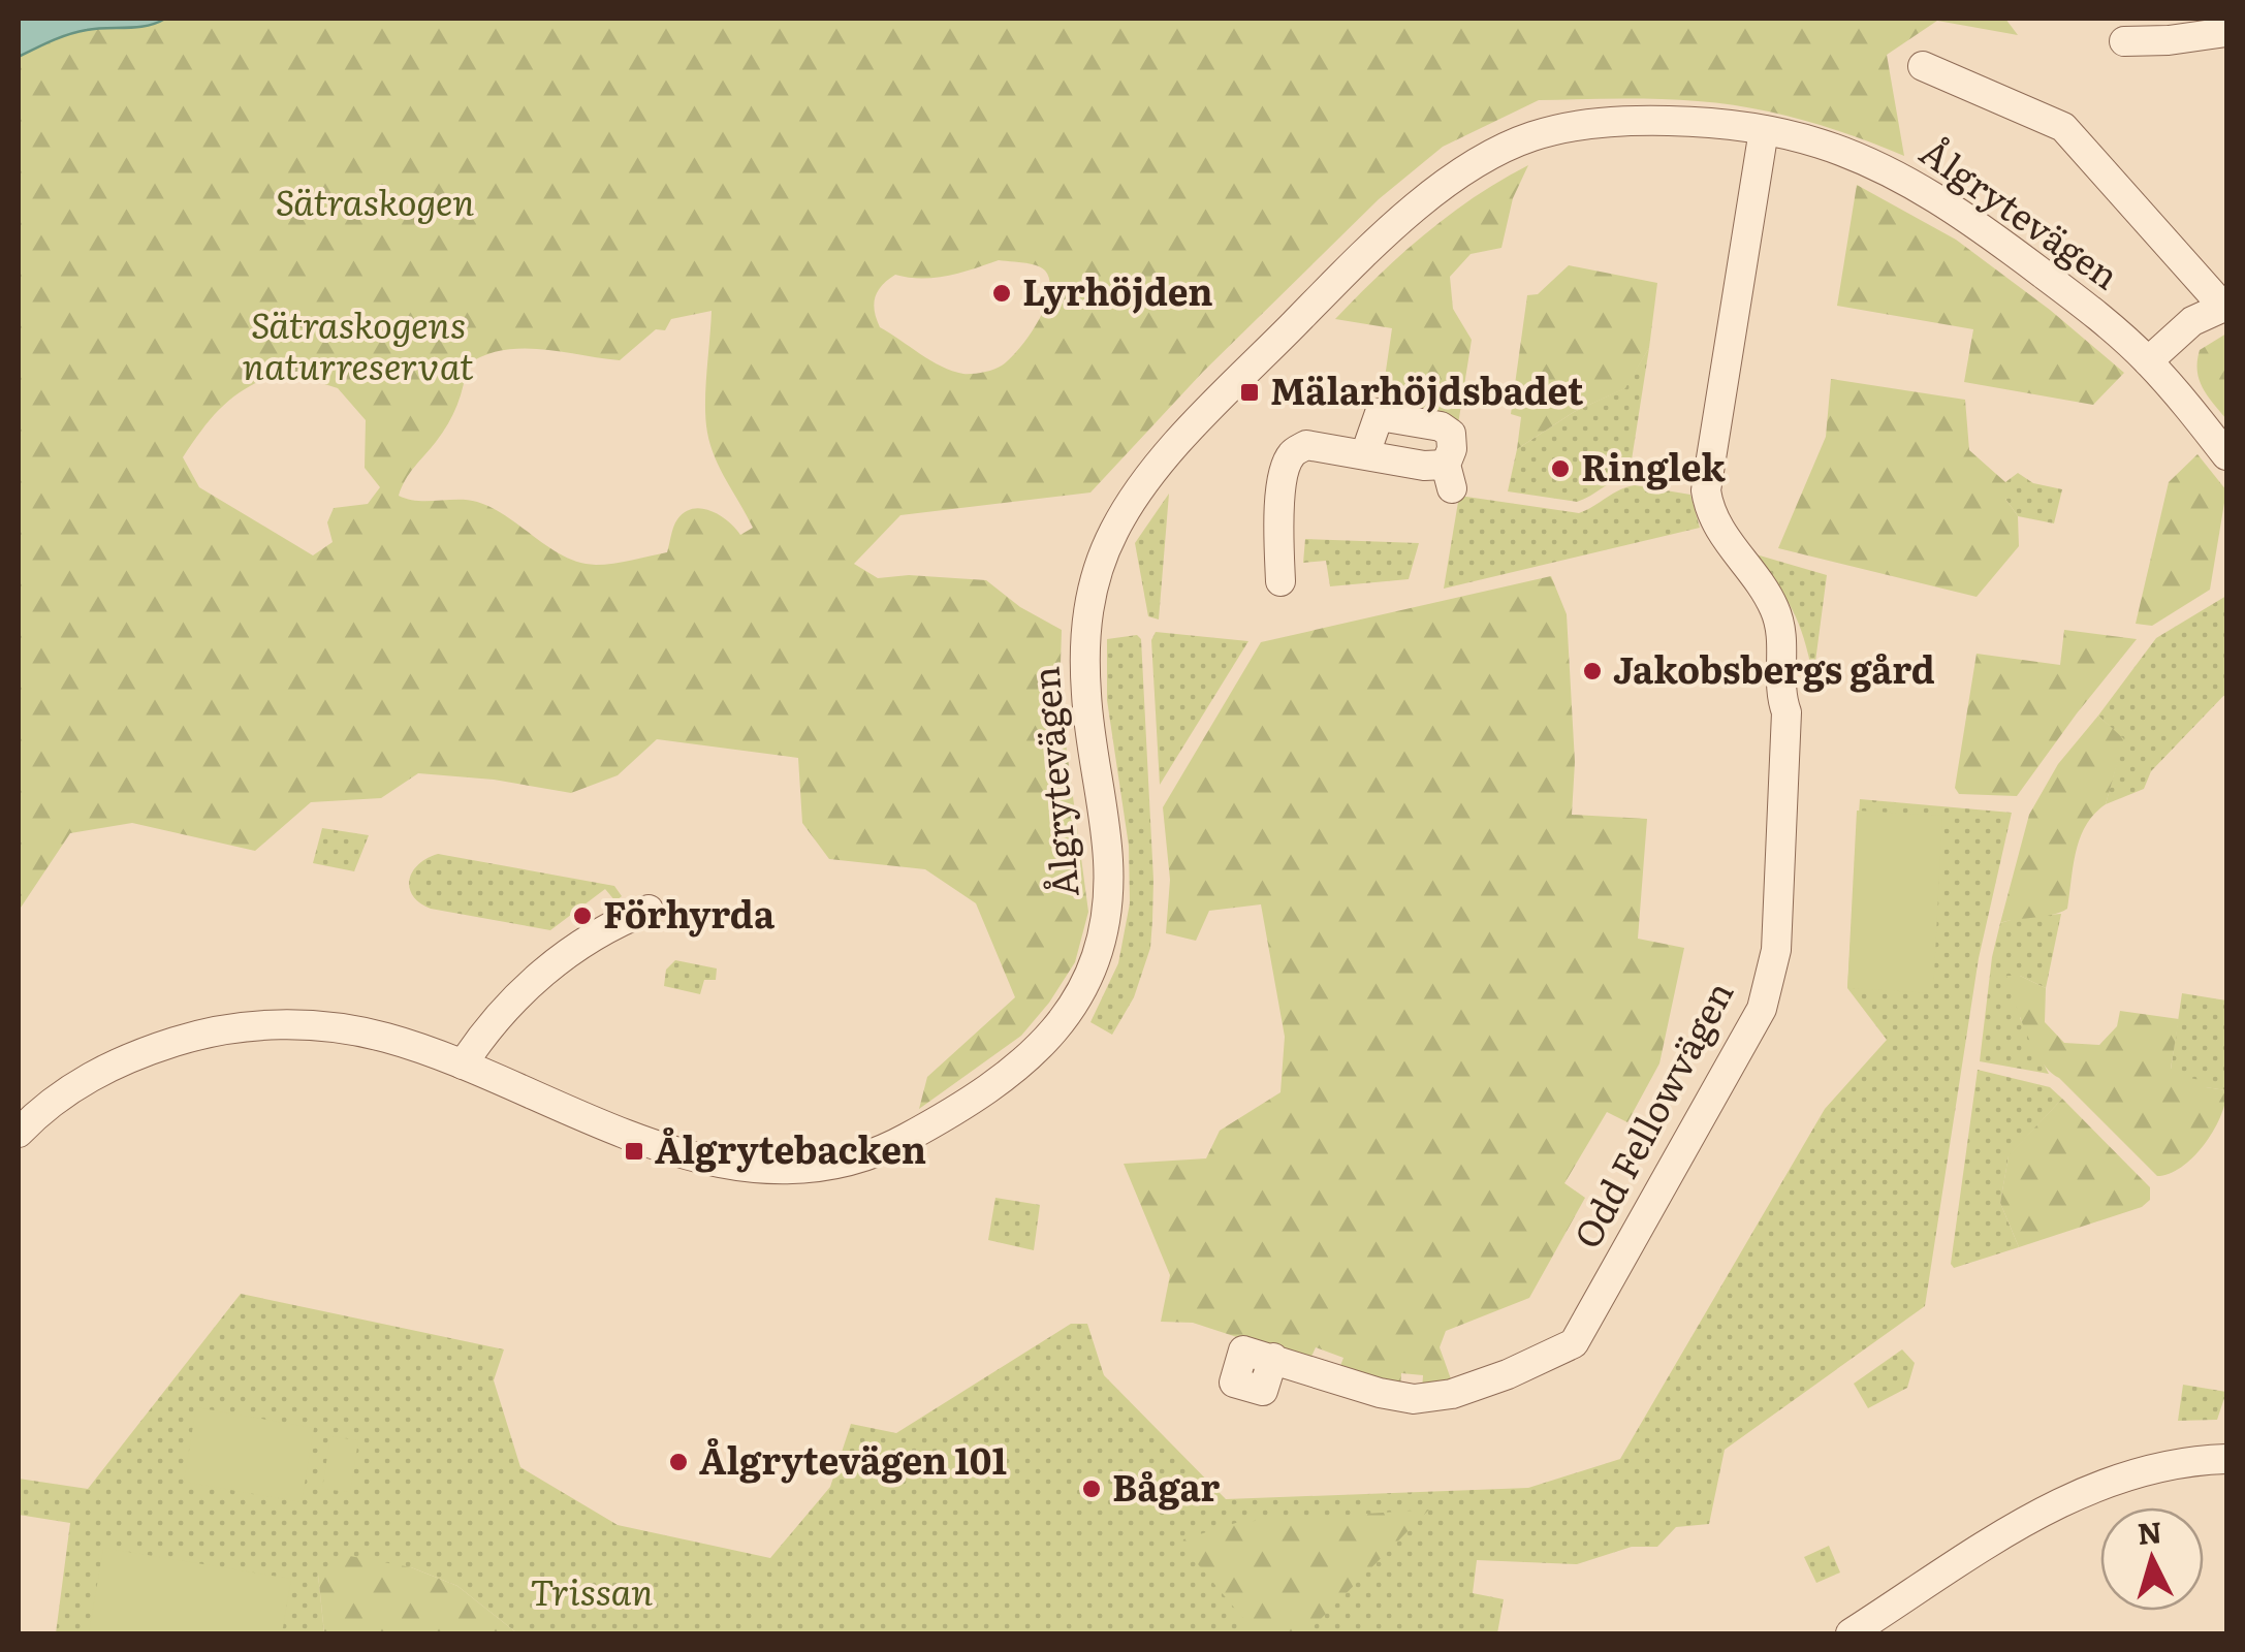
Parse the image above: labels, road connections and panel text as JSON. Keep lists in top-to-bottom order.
{
  "streets": {
    "street": ["Ålgrytevägen", "Odd Fellowvägen"]
  },
  "crossings": [
    ["Ålgrytevägen", "Odd Fellowvägen"]
  ],
  "parks": ["Sätraskogen", "Sätraskogens naturreservat", "Trissan"],
  "places": {
    "other": [
      "Lyrhöjden",
      "Ringlek",
      "Jakobsbergs gård",
      "Förhyrda",
      "Ålgrytevägen 101",
      "Bågar"
    ],
    "transit": ["Mälarhöjdsbadet", "Ålgrytebacken"]
  },
  "north": "top"
}
